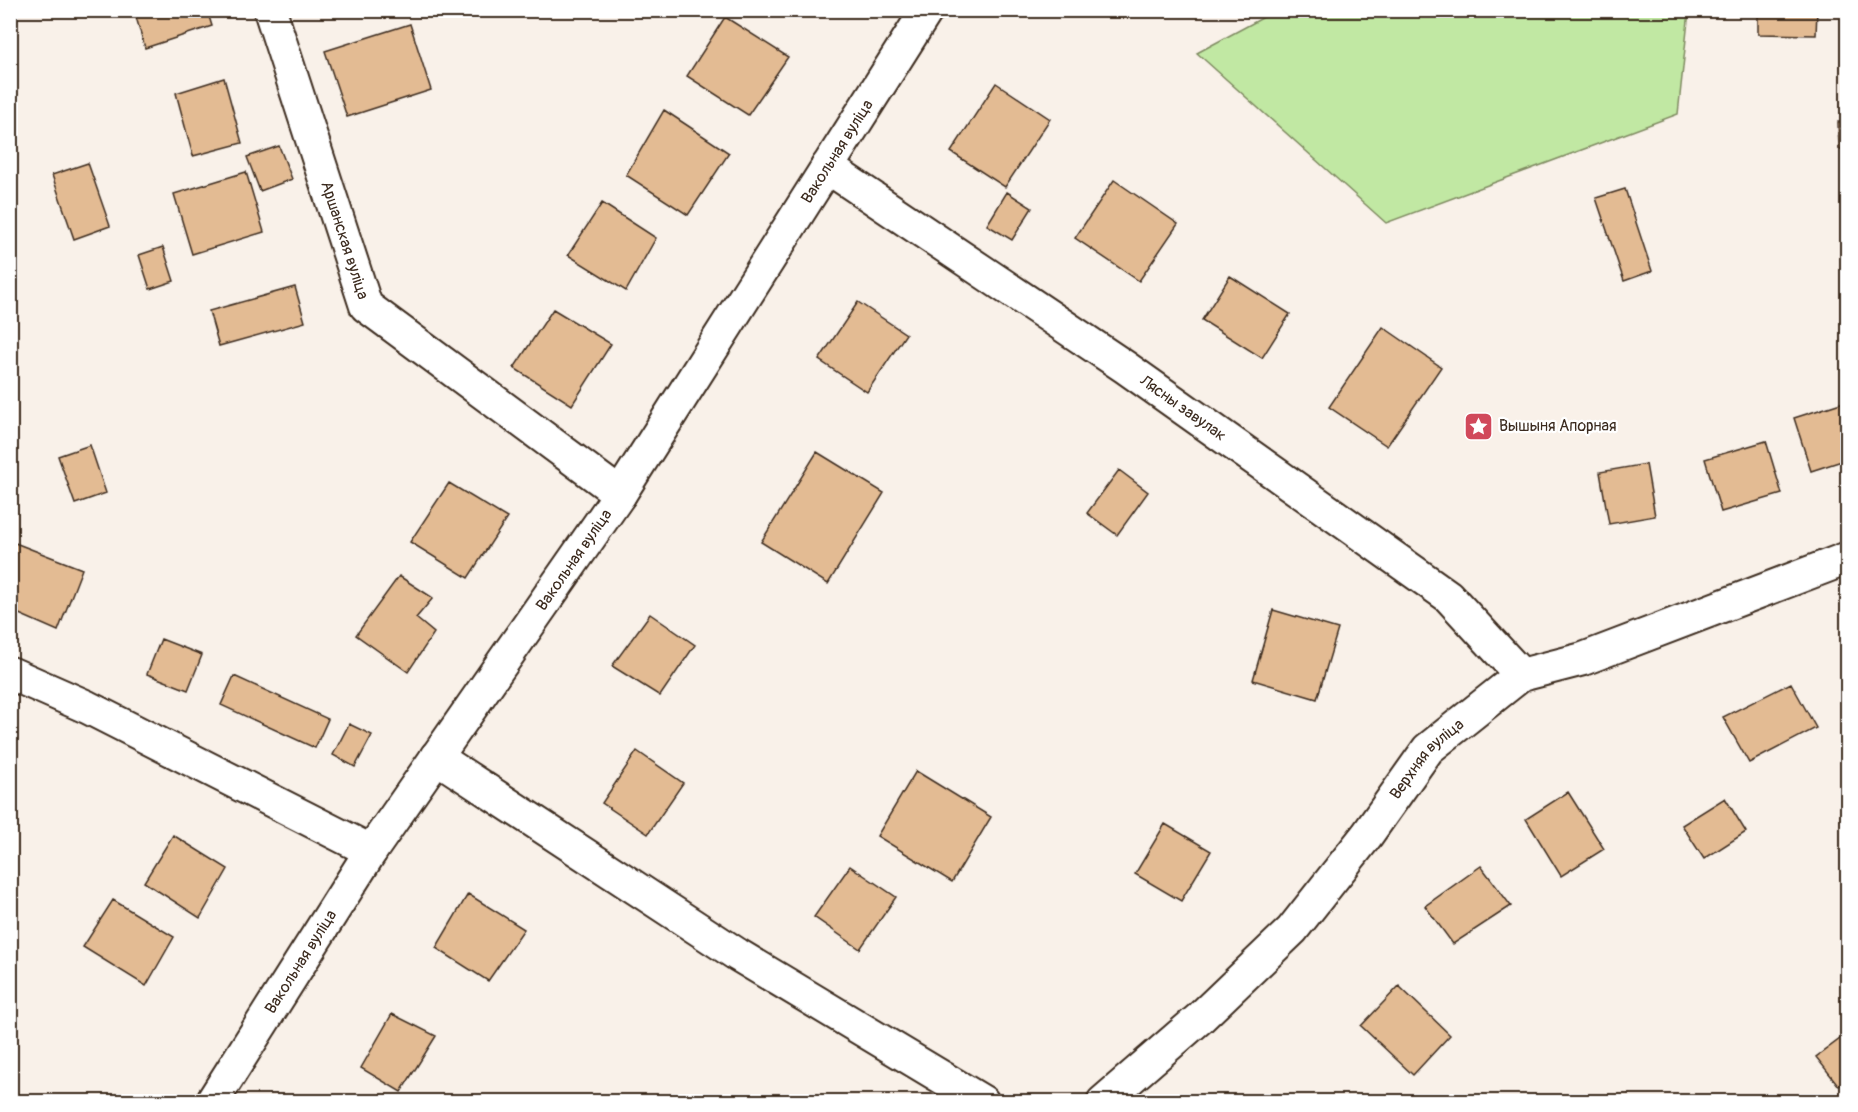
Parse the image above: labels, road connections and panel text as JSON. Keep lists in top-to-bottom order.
{
  "streets": {
    "street": [
      "Вакольная вуліца",
      "Аршанская вуліца",
      "Лясны завулак",
      "Верхняя вуліца"
    ]
  },
  "crossings": [
    ["Вакольная вуліца", "Аршанская вуліца"],
    ["Вакольная вуліца", "Лясны завулак"],
    ["Лясны завулак", "Верхняя вуліца"]
  ],
  "places": {
    "place": ["Вышыня Апорная"]
  }
}
